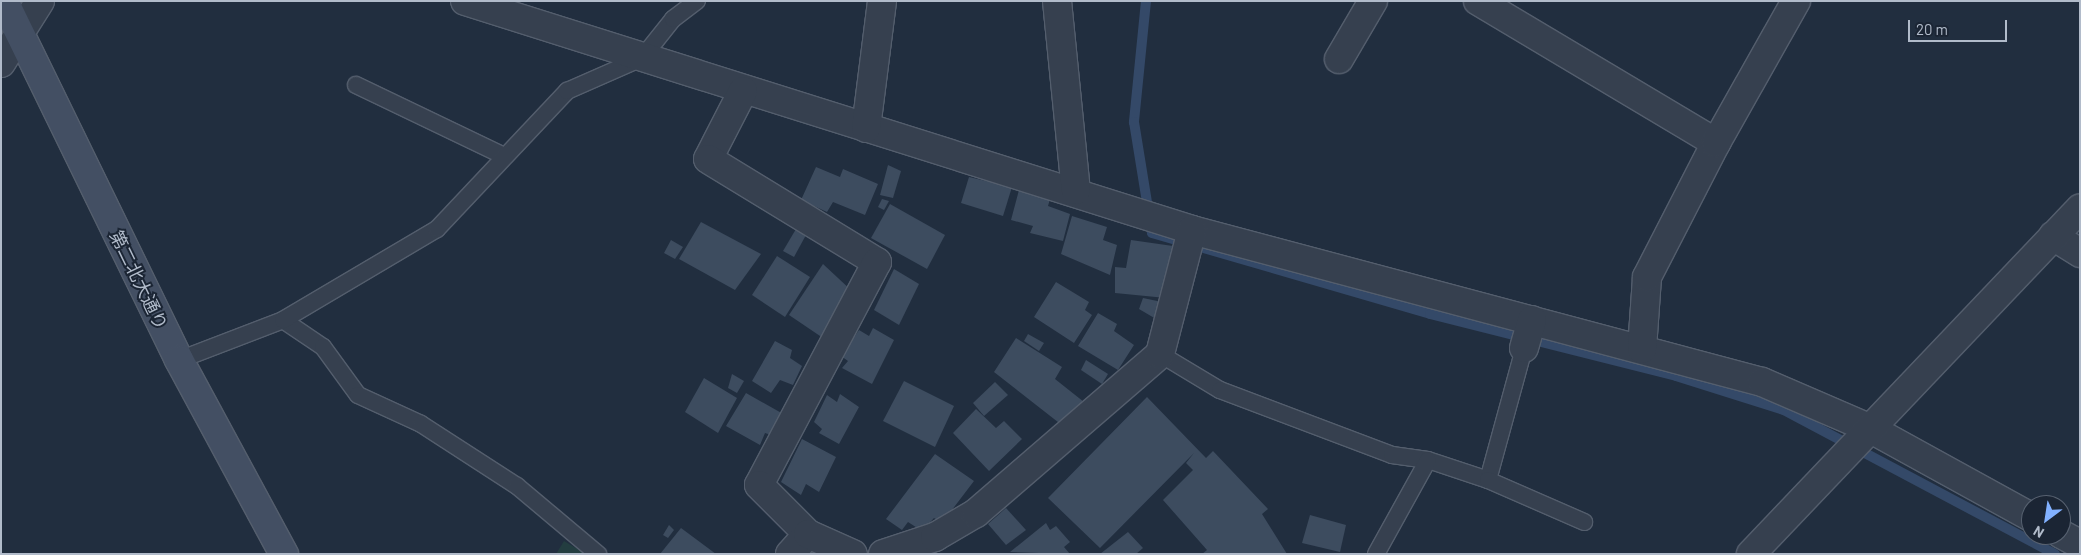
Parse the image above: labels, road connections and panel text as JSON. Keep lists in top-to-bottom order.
{
  "streets": {
    "street": ["第二北大通り"]
  },
  "scale_bar": "20 m",
  "north": "bottom left"
}
